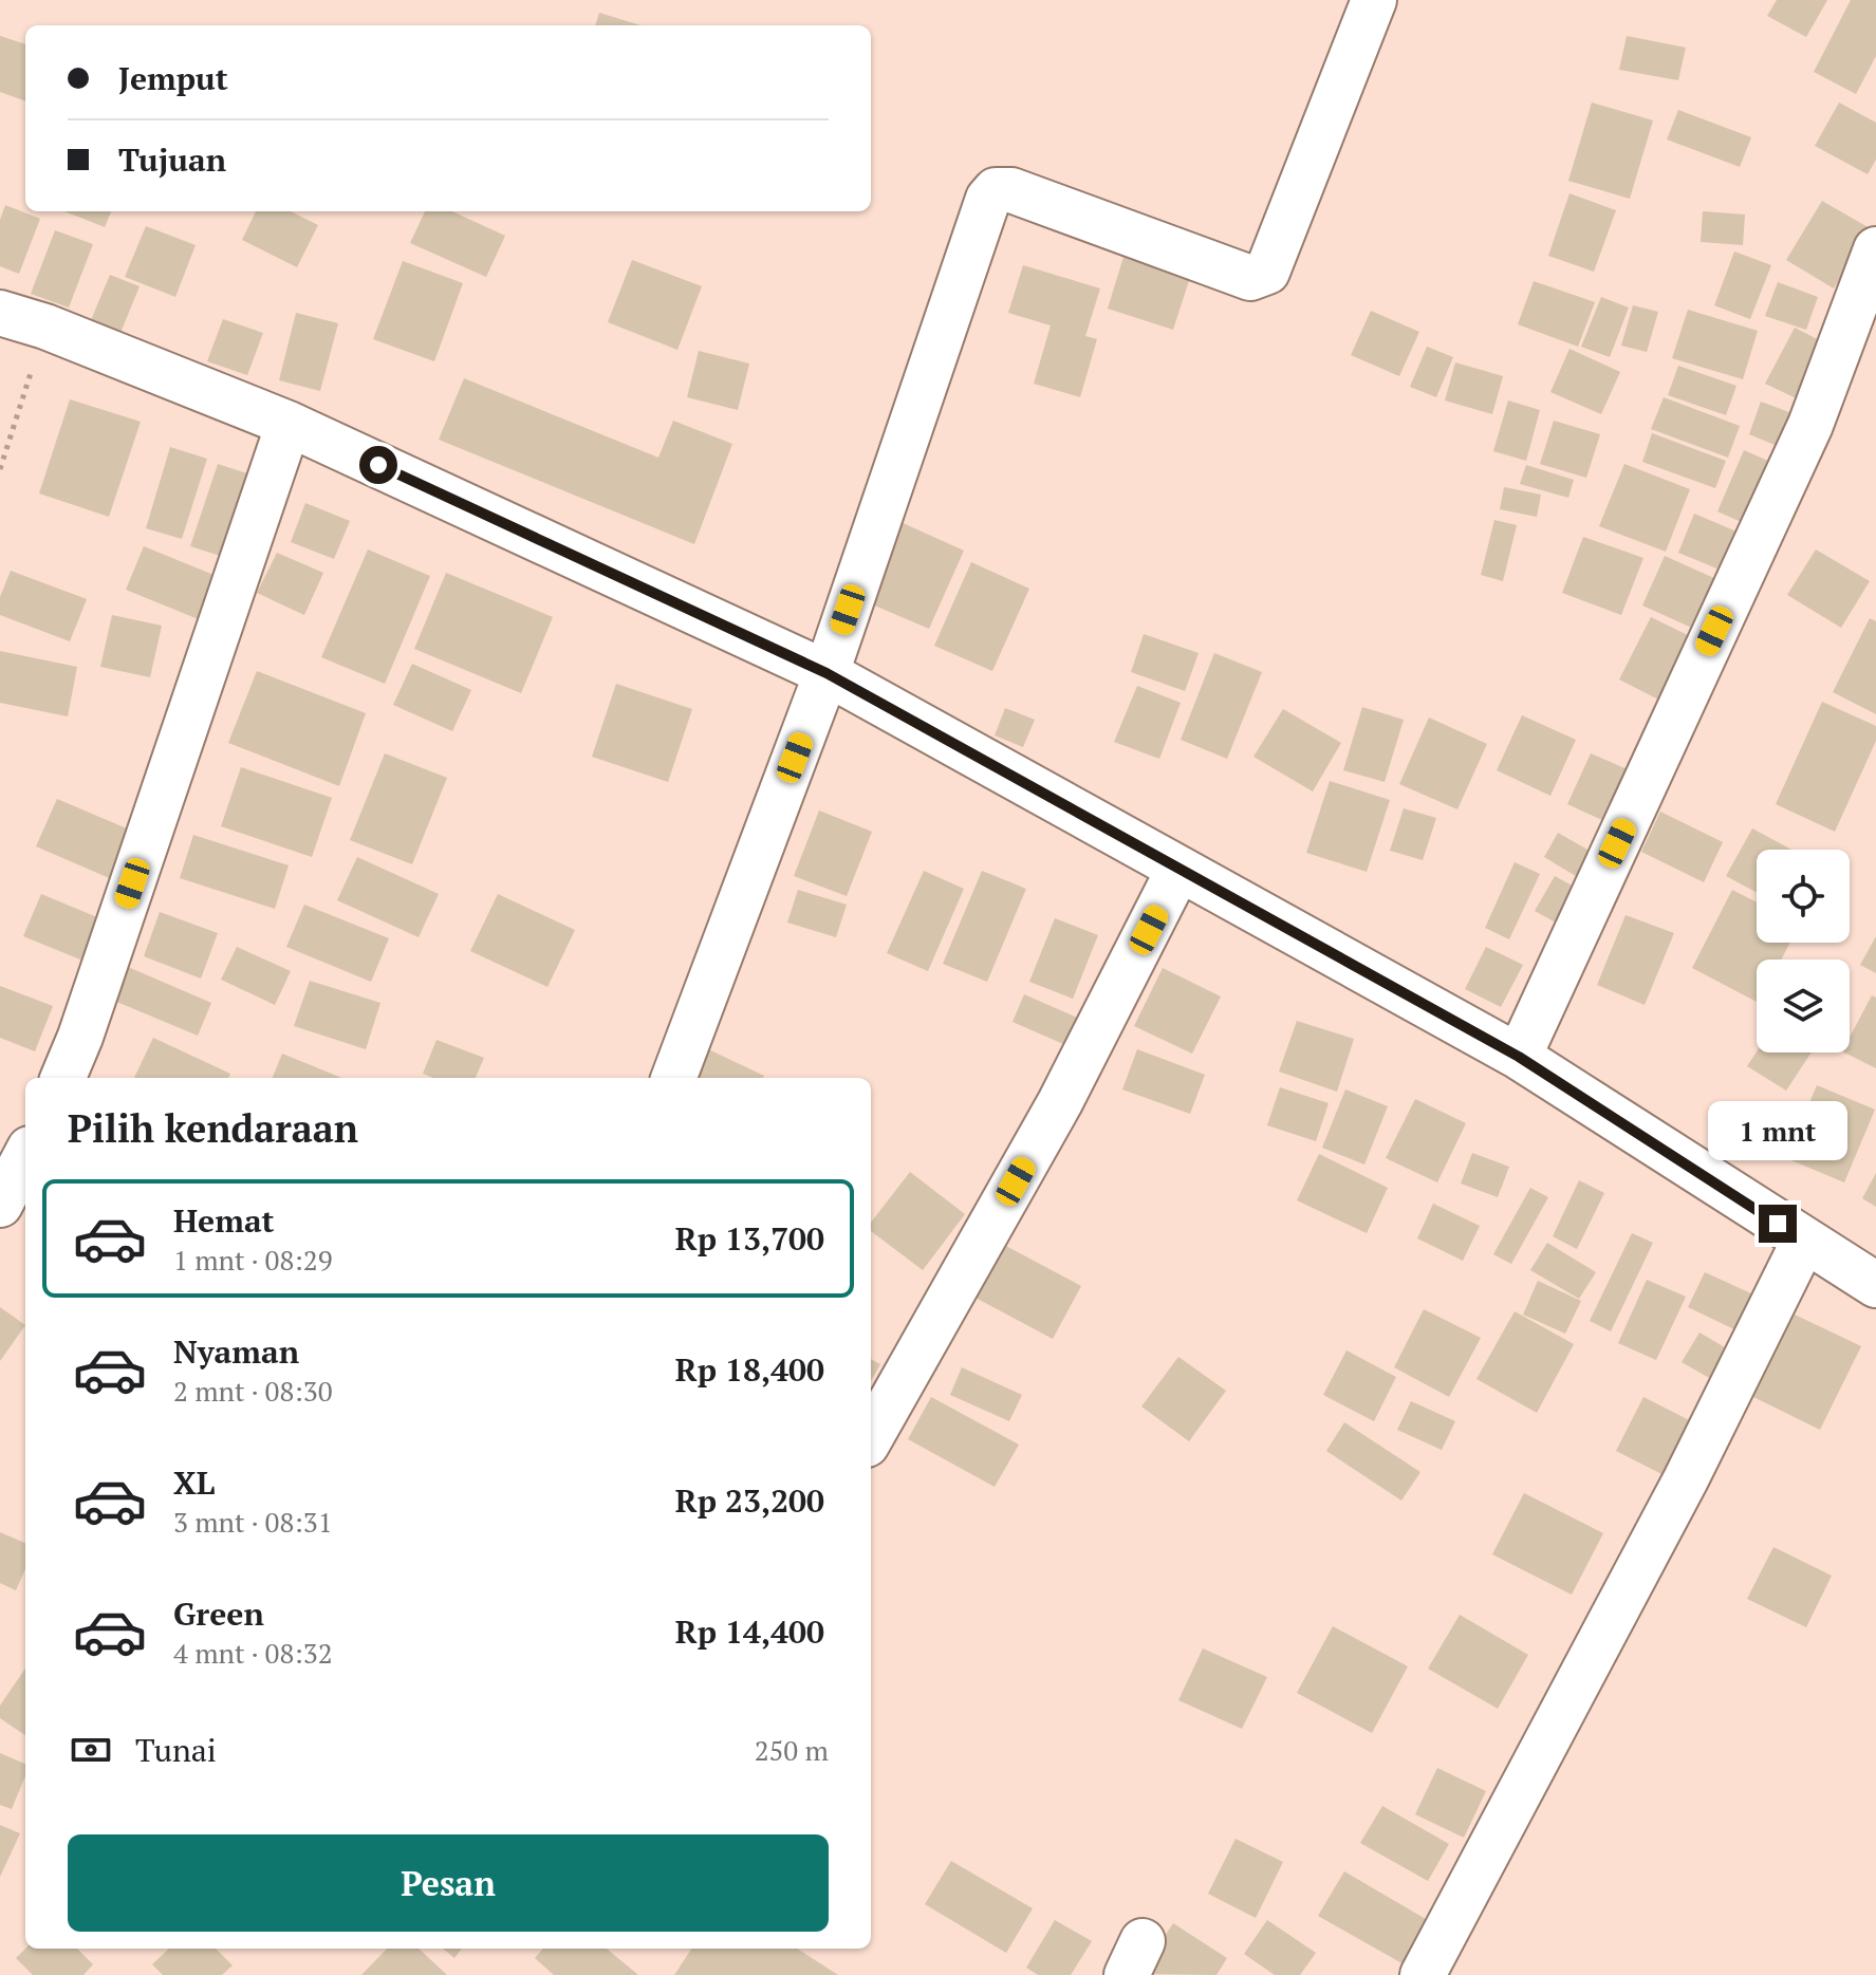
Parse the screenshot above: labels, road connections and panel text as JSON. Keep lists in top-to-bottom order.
{
  "page": {
    "banner": ["Jemput", "Tujuan"],
    "heading": "Pilih kendaraan",
    "bubble": "1 mnt",
    "list": [
      {
        "name": "Hemat",
        "note": "1 mnt · 08:29",
        "value": "Rp 13,700"
      },
      {
        "name": "Nyaman",
        "note": "2 mnt · 08:30",
        "value": "Rp 18,400"
      },
      {
        "name": "XL",
        "note": "3 mnt · 08:31",
        "value": "Rp 23,200"
      },
      {
        "name": "Green",
        "note": "4 mnt · 08:32",
        "value": "Rp 14,400"
      }
    ],
    "pay": ["Tunai", "250 m"],
    "buttons": "Pesan"
  }
}
